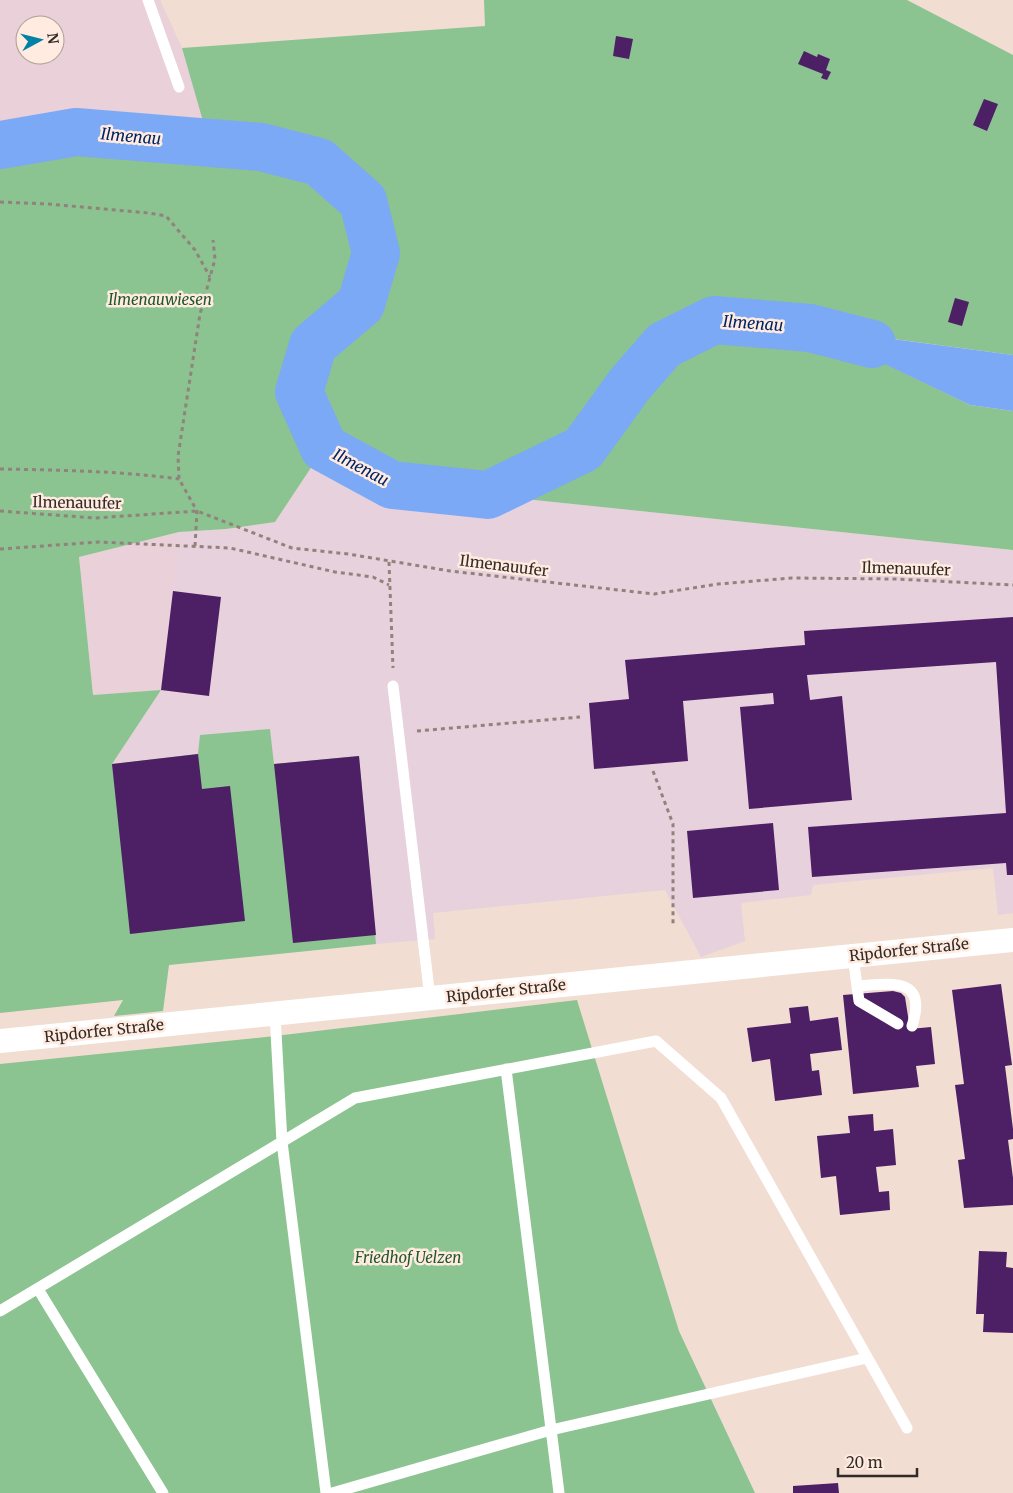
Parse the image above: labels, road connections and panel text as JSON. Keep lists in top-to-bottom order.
{
  "streets": {
    "street": ["Ripdorfer Straße"],
    "path": ["Ilmenauufer"]
  },
  "water": ["Ilmenau"],
  "parks": ["Ilmenauwiesen", "Friedhof Uelzen"],
  "scale_bar": "20 m",
  "north": "right"
}
